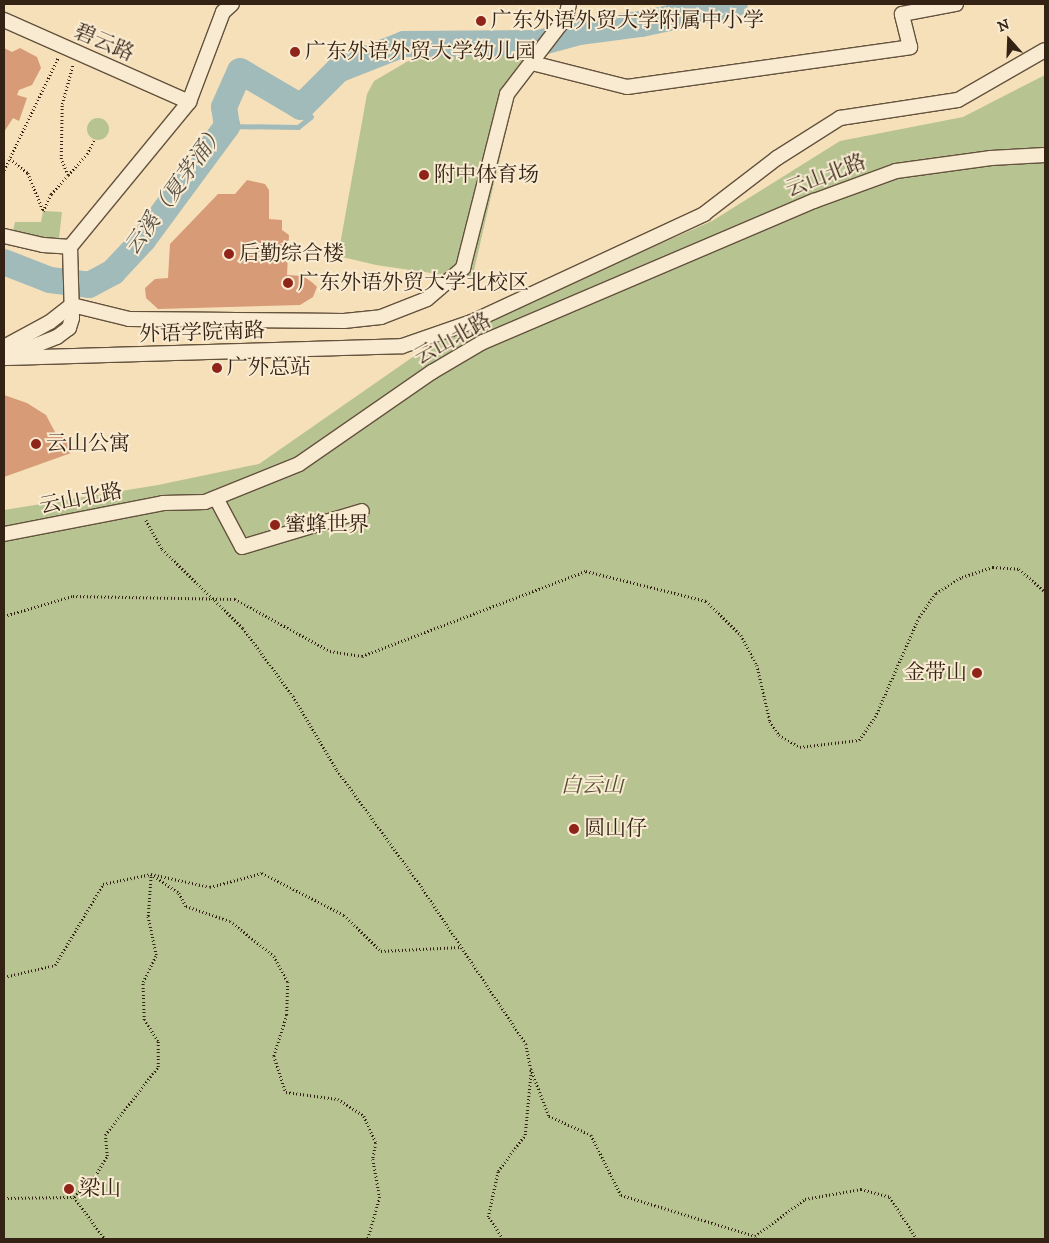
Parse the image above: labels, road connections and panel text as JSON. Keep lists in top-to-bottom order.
{
  "streets": {
    "street": ["碧云路", "云山北路", "外语学院南路"]
  },
  "water": ["云溪（夏茅涌）"],
  "parks": ["白云山"],
  "places": [
    "广东外语外贸大学附属中小学",
    "广东外语外贸大学幼儿园",
    "附中体育场",
    "后勤综合楼",
    "广东外语外贸大学北校区",
    "广外总站",
    "云山公寓",
    "蜜蜂世界",
    "金带山",
    "圆山仔",
    "梁山"
  ],
  "north": "top"
}
